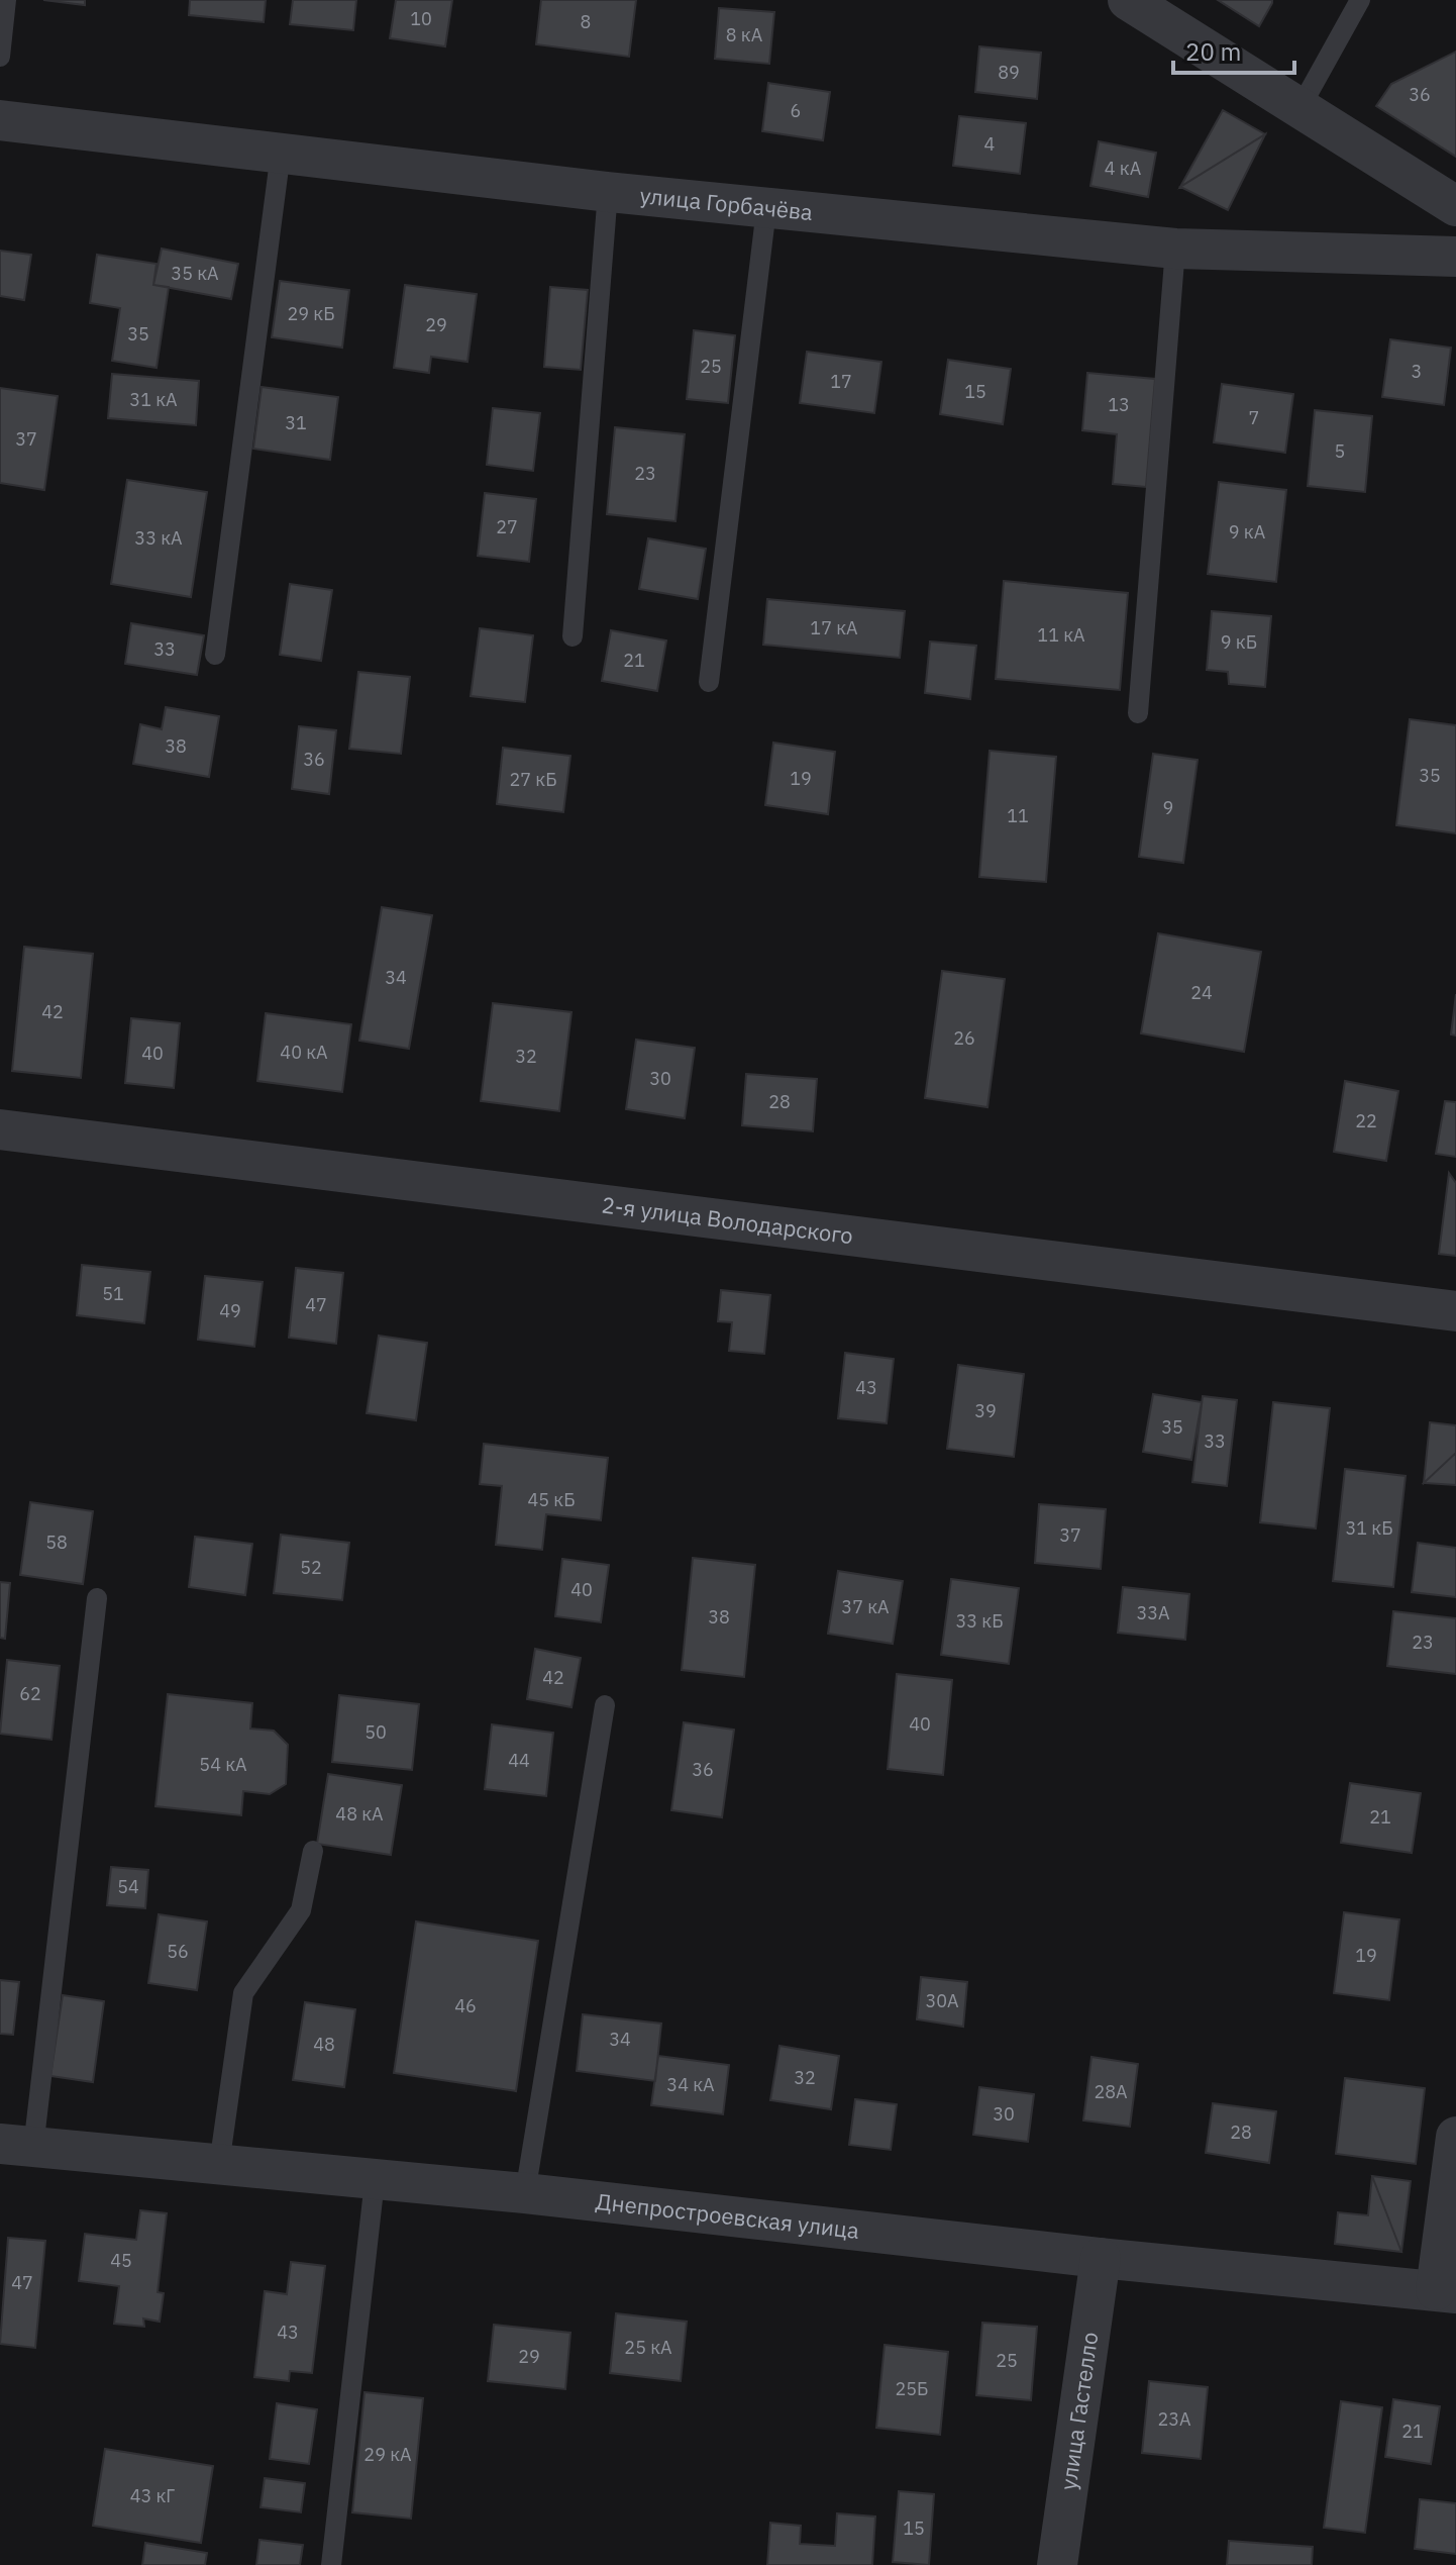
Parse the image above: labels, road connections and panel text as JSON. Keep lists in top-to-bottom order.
{
  "streets": {
    "street": [
      "улица Горбачёва",
      "2-я улица Володарского",
      "Днепростроевская улица",
      "улица Гастелло"
    ]
  },
  "crossings": [
    ["Днепростроевская улица", "улица Гастелло"]
  ],
  "house_numbers": [
    "10",
    "8",
    "8 кА",
    "89",
    "36",
    "6",
    "4",
    "4 кА",
    "35 кА",
    "29 кБ",
    "29",
    "35",
    "25",
    "3",
    "17",
    "15",
    "31 кА",
    "13",
    "7",
    "31",
    "37",
    "5",
    "23",
    "27",
    "9 кА",
    "33 кА",
    "17 кА",
    "11 кА",
    "9 кБ",
    "33",
    "21",
    "38",
    "36",
    "35",
    "19",
    "27 кБ",
    "9",
    "11",
    "34",
    "24",
    "42",
    "26",
    "40 кА",
    "40",
    "32",
    "30",
    "28",
    "22",
    "51",
    "47",
    "49",
    "43",
    "39",
    "35",
    "33",
    "45 кБ",
    "31 кБ",
    "37",
    "58",
    "52",
    "40",
    "37 кА",
    "33А",
    "38",
    "33 кБ",
    "23",
    "42",
    "62",
    "40",
    "50",
    "44",
    "54 кА",
    "36",
    "48 кА",
    "21",
    "54",
    "56",
    "19",
    "30А",
    "46",
    "34",
    "48",
    "32",
    "34 кА",
    "28А",
    "30",
    "28",
    "45",
    "47",
    "43",
    "25 кА",
    "29",
    "25",
    "25Б",
    "23А",
    "21",
    "29 кА",
    "43 кГ",
    "15"
  ],
  "scale_bar": "20 m"
}
